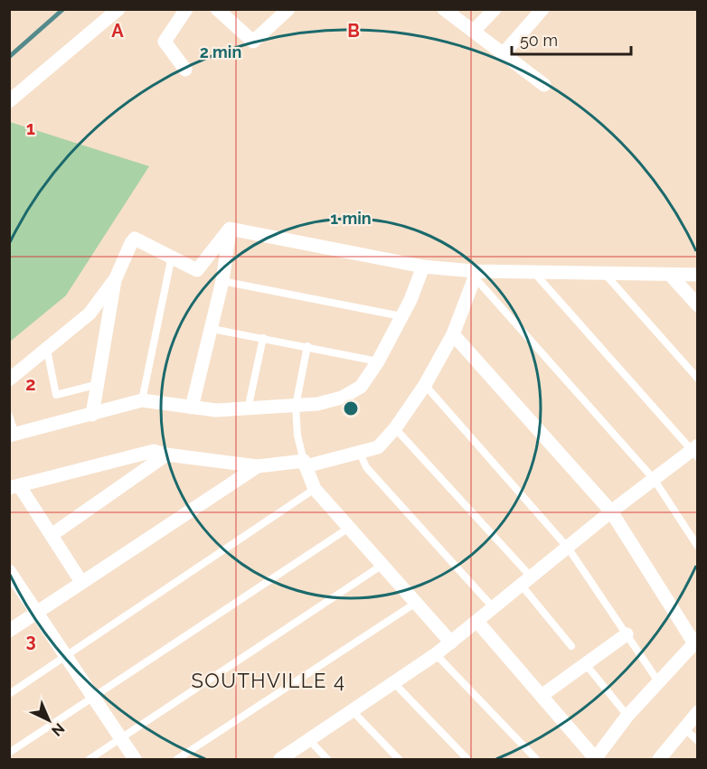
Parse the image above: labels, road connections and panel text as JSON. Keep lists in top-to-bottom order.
{
  "districts": ["SOUTHVILLE 4"],
  "scale_bar": "50 m",
  "north": "bottom right",
  "grid": {
    "columns": ["A", "B"],
    "rows": ["1", "2", "3"]
  },
  "rings": ["2 min", "1 min"]
}
